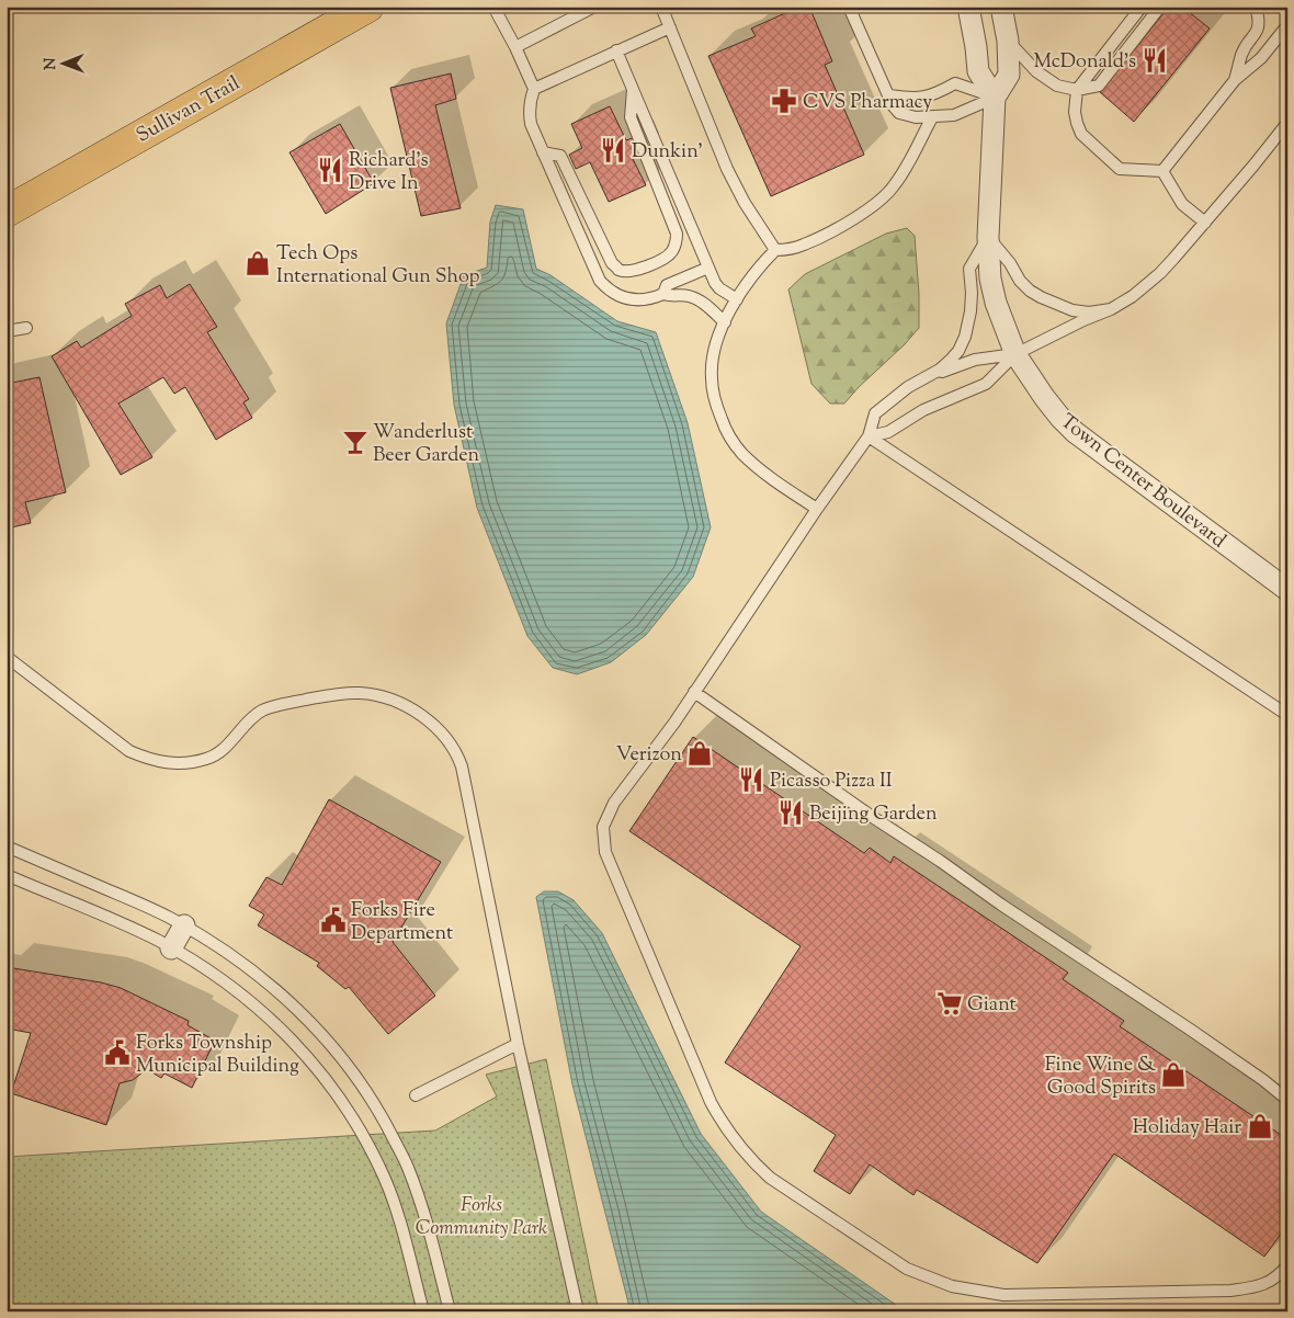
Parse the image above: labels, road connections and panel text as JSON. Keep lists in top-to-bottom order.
{
  "streets": {
    "main road": ["Sullivan Trail"],
    "street": ["Town Center Boulevard"]
  },
  "parks": ["Forks Community Park"],
  "places": {
    "restaurant": [
      "McDonald's",
      "Dunkin'",
      "Richard's Drive In",
      "Picasso Pizza II",
      "Beijing Garden"
    ],
    "pharmacy": ["CVS Pharmacy"],
    "shop": [
      "Tech Ops International Gun Shop",
      "Verizon",
      "Fine Wine & Good Spirits",
      "Holiday Hair"
    ],
    "bar": ["Wanderlust Beer Garden"],
    "public building": ["Forks Fire Department", "Forks Township Municipal Building"],
    "supermarket": ["Giant"]
  },
  "north": "left"
}
